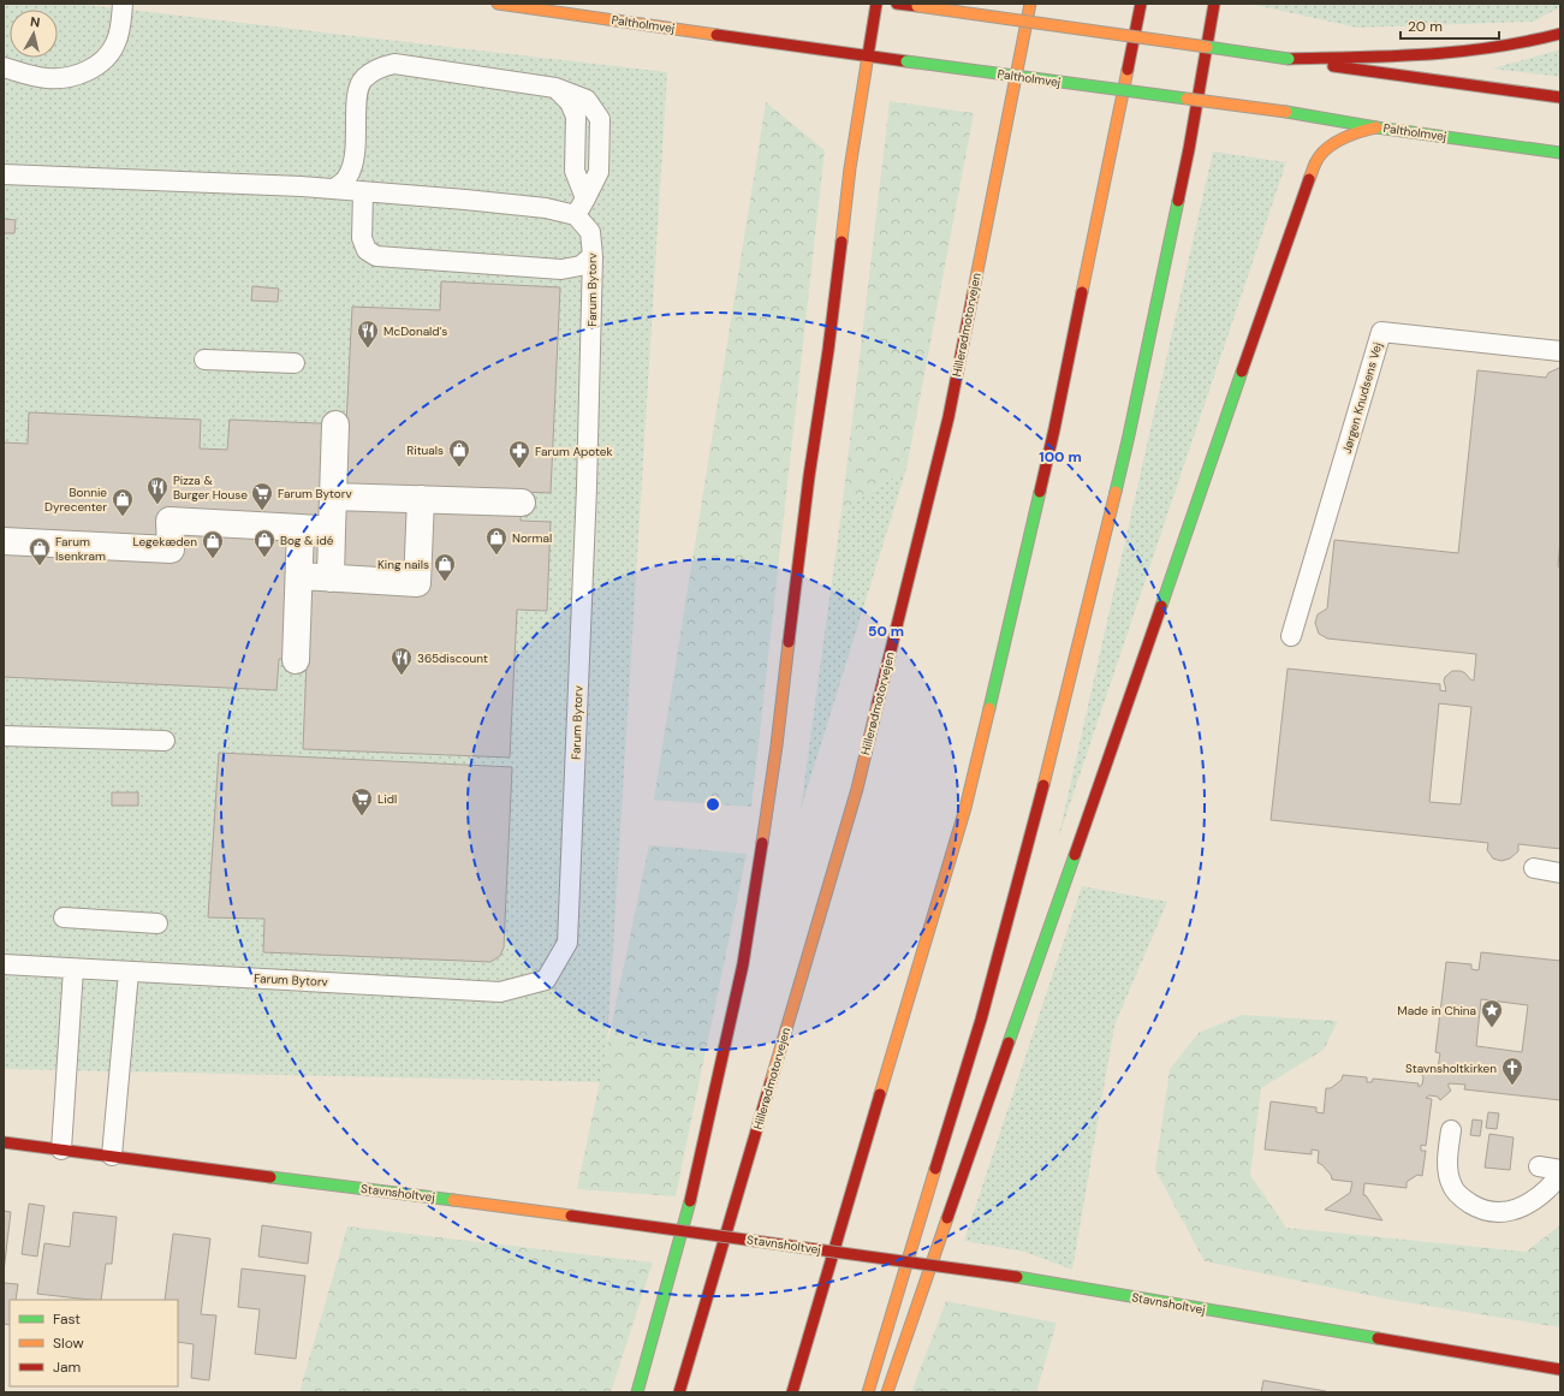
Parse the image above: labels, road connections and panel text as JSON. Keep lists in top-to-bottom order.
{
  "streets": {
    "main road": ["Paltholmvej", "Hillerødmotorvejen", "Stavnsholtvej"],
    "lane": ["Farum Bytorv", "Jørgen Knudsens Vej"]
  },
  "places": {
    "restaurant": ["McDonald's", "Pizza & Burger House", "365discount"],
    "shop": [
      "Rituals",
      "Bonnie Dyrecenter",
      "Normal",
      "Bog & idé",
      "Legekæden",
      "Farum Isenkram",
      "King nails"
    ],
    "pharmacy": ["Farum Apotek"],
    "supermarket": ["Farum Bytorv", "Lidl"],
    "place": ["Made in China"],
    "church": ["Stavnsholtkirken"]
  },
  "legend": ["Fast", "Slow", "Jam"],
  "scale_bar": "20 m",
  "north": "top",
  "rings": ["100 m", "50 m"]
}
